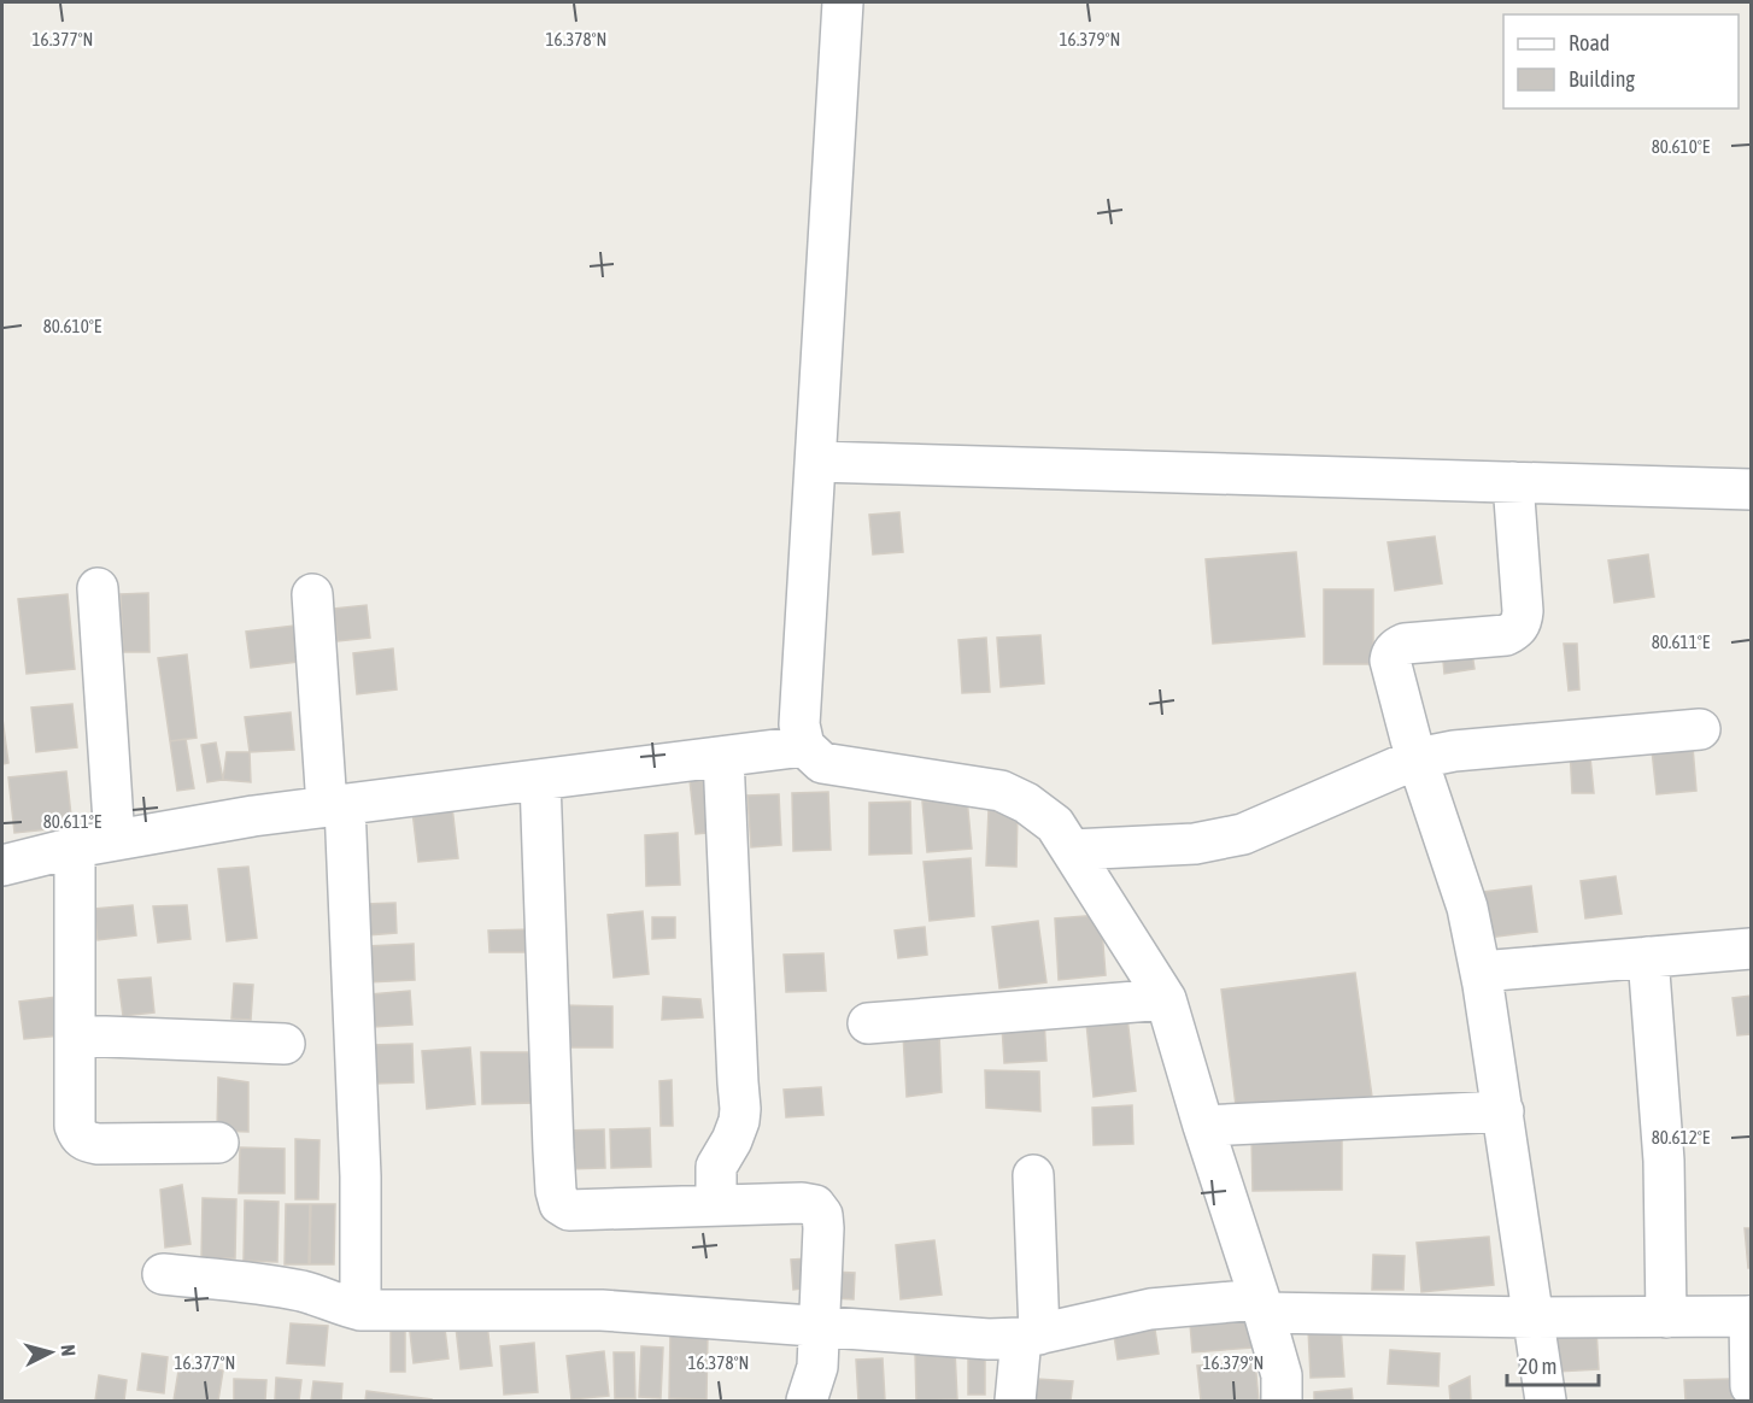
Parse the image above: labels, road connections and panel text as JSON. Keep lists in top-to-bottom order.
{
  "legend": ["Road", "Building"],
  "scale_bar": "20 m",
  "north": "right",
  "coordinates": [
    "16.377°N",
    "16.378°N",
    "16.379°N",
    "80.610°E",
    "80.611°E",
    "80.612°E"
  ]
}
